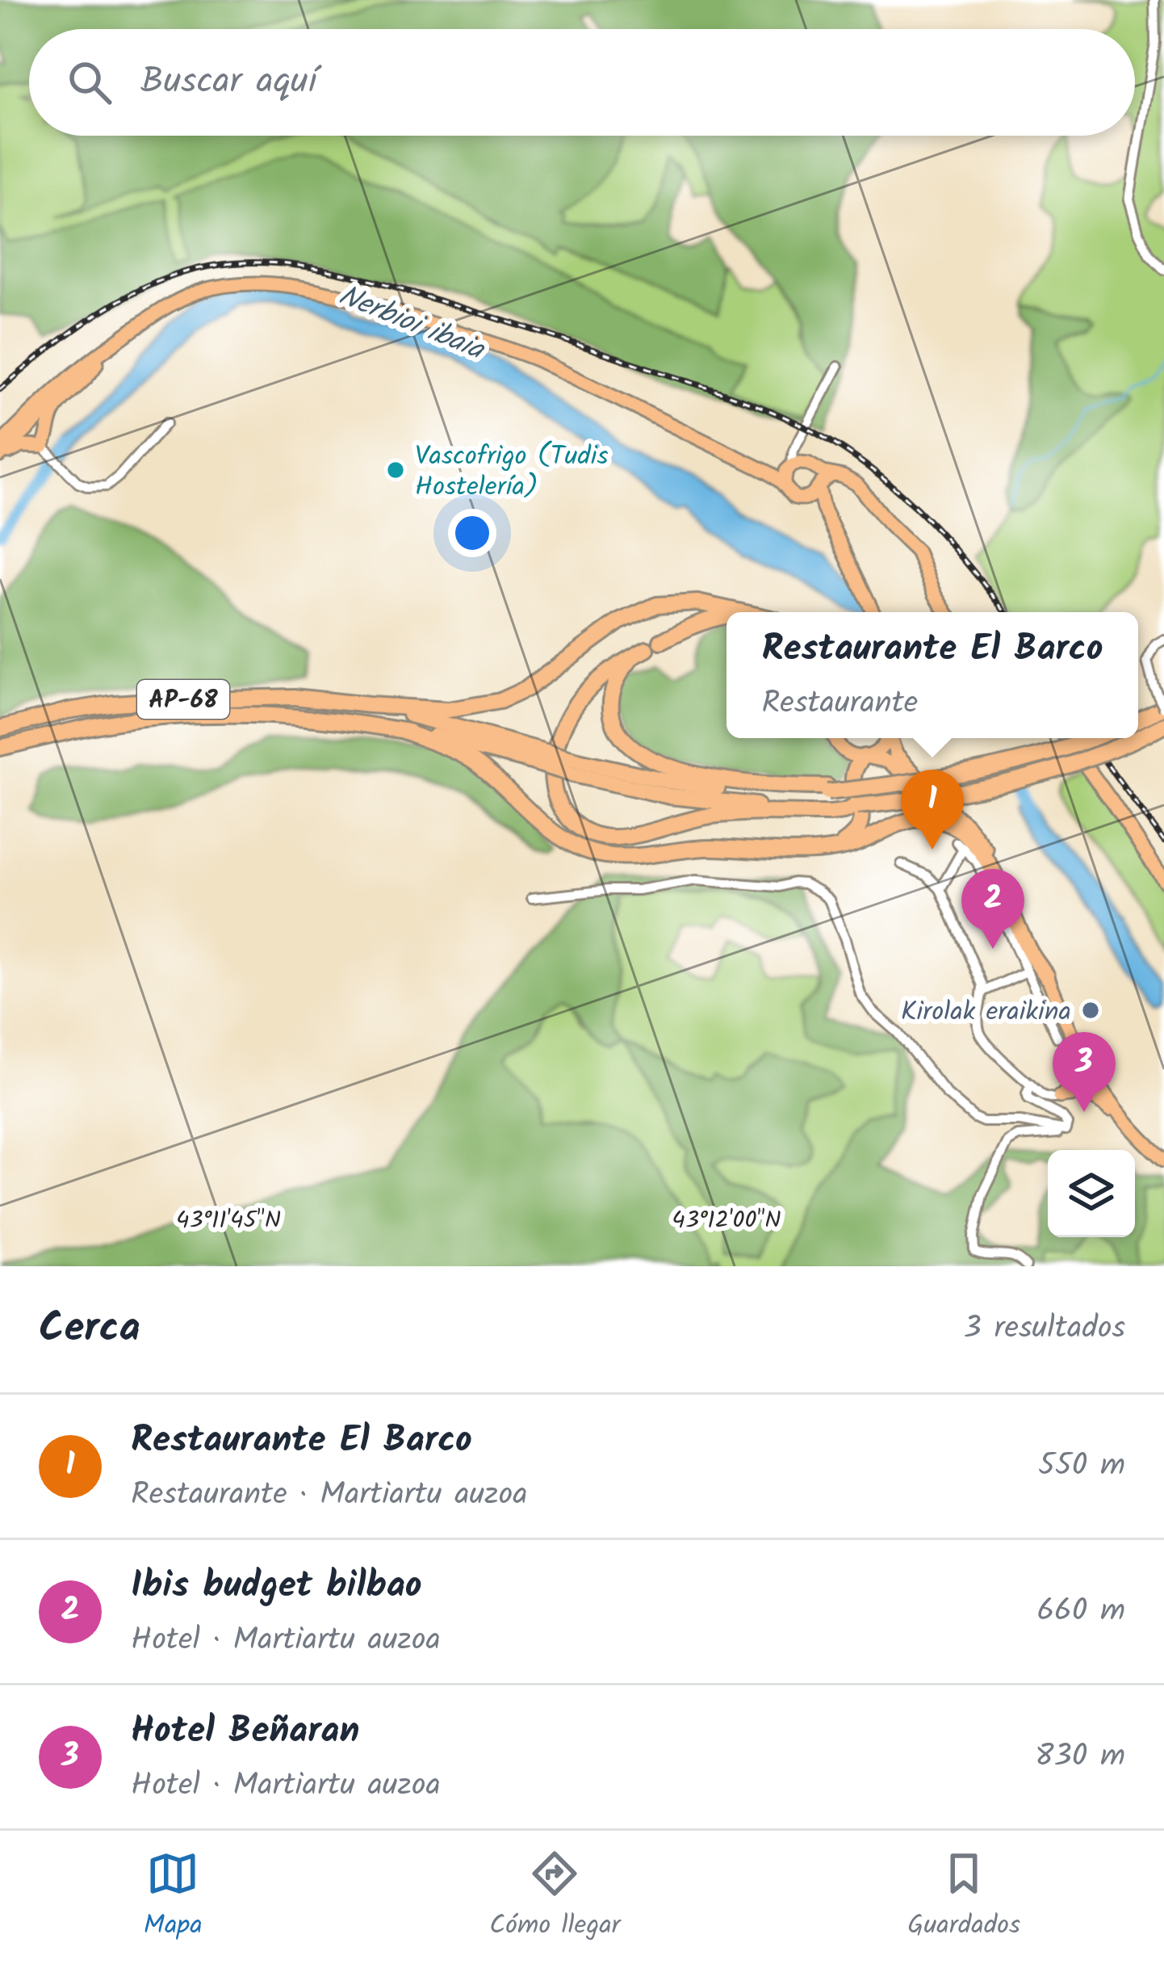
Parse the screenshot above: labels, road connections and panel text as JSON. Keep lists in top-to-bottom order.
{
  "streets": {
    "highway": ["AP-68"]
  },
  "water": ["Nerbioi ibaia"],
  "places": ["Vascofrigo (Tudis Hostelería)", "Kirolak eraikina"],
  "page": {
    "search": "Buscar aquí",
    "popup": ["Restaurante El Barco", "Restaurante"],
    "pins": ["1", "2", "3"],
    "heading": ["Cerca", "3 resultados"],
    "list": [
      {
        "mark": "1",
        "name": "Restaurante El Barco",
        "note": "Restaurante · Martiartu auzoa",
        "value": "550 m"
      },
      {
        "mark": "2",
        "name": "Ibis budget bilbao",
        "note": "Hotel · Martiartu auzoa",
        "value": "660 m"
      },
      {
        "mark": "3",
        "name": "Hotel Beñaran",
        "note": "Hotel · Martiartu auzoa",
        "value": "830 m"
      }
    ],
    "nav": ["Mapa", "Cómo llegar", "Guardados"]
  },
  "coordinates": ["43°11'45\"N", "43°12'00\"N"]
}
